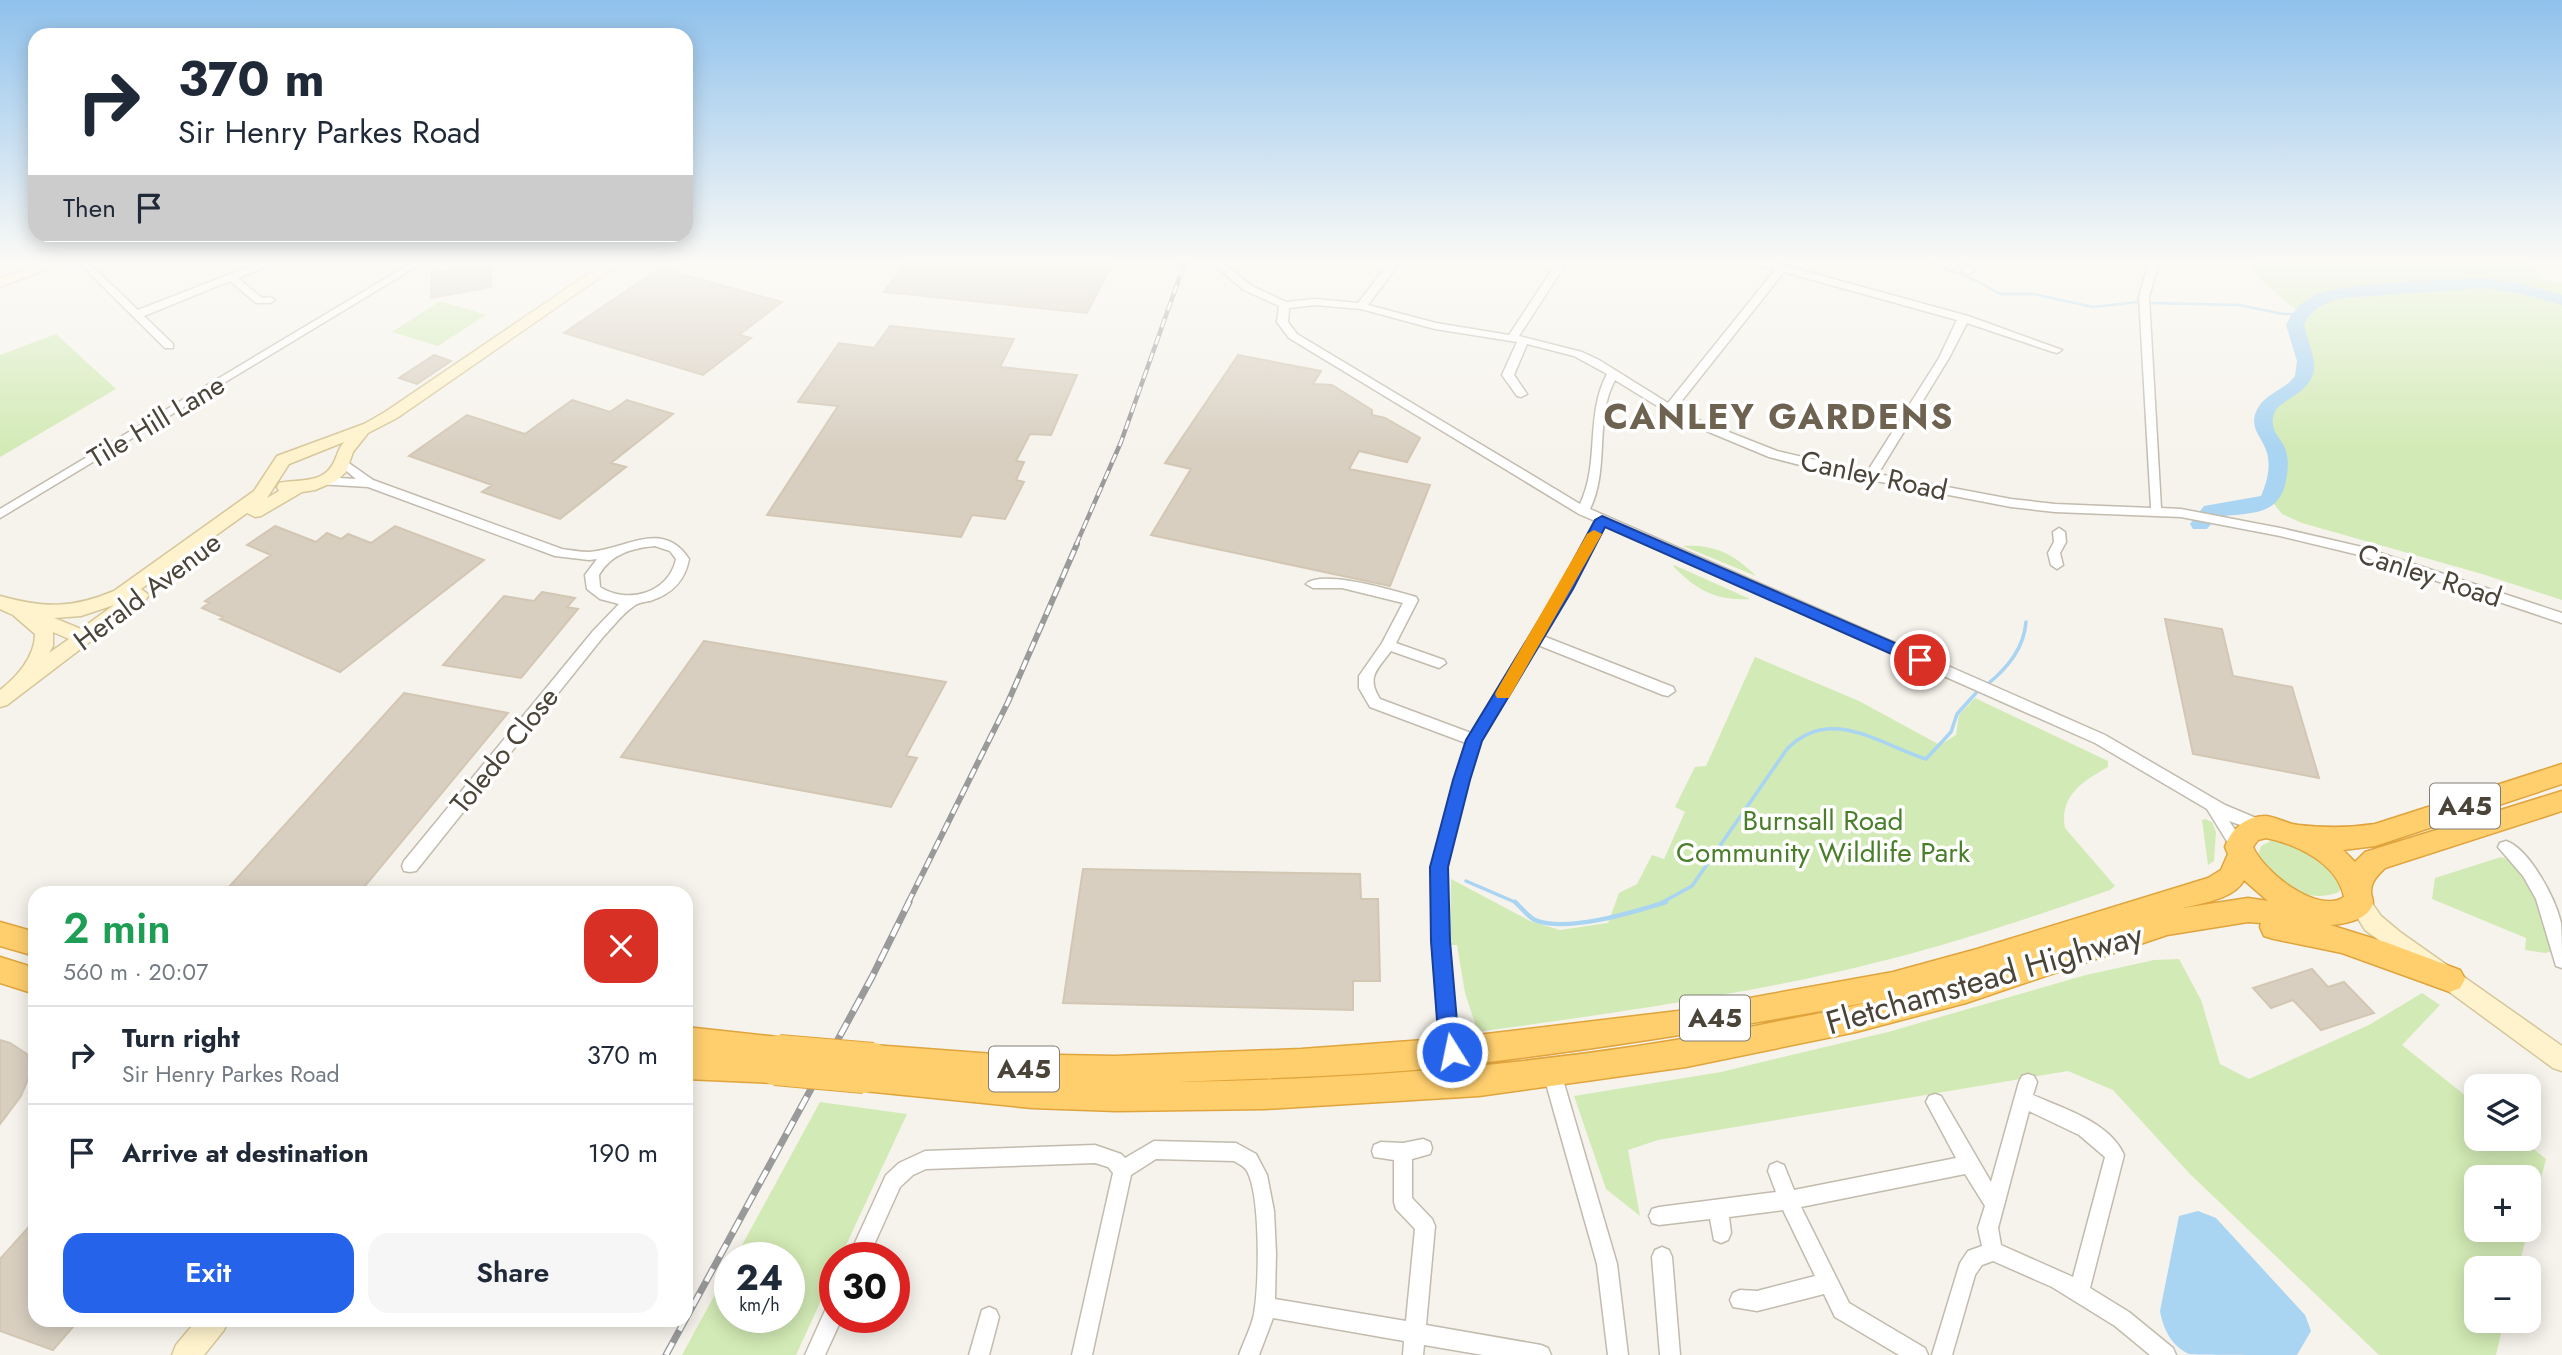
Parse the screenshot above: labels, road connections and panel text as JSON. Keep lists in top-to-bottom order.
{
  "streets": {
    "highway": ["A45", "Fletchamstead Highway"],
    "main road": ["Herald Avenue"],
    "street": ["Tile Hill Lane", "Canley Road", "Toledo Close"]
  },
  "crossings": [
    ["A45", "Fletchamstead Highway"]
  ],
  "districts": ["CANLEY GARDENS"],
  "parks": ["Burnsall Road Community Wildlife Park"],
  "page": {
    "turn": ["370 m", "Sir Henry Parkes Road"],
    "then": "Then",
    "heading": ["2 min", "560 m · 20:07"],
    "list": [
      {
        "name": "Turn right",
        "note": "Sir Henry Parkes Road",
        "value": "370 m"
      },
      {
        "name": "Arrive at destination",
        "value": "190 m"
      }
    ],
    "map_buttons": ["+", "−"],
    "buttons": ["Exit", "Share"],
    "speed": "24 km/h",
    "limit": "30"
  }
}
